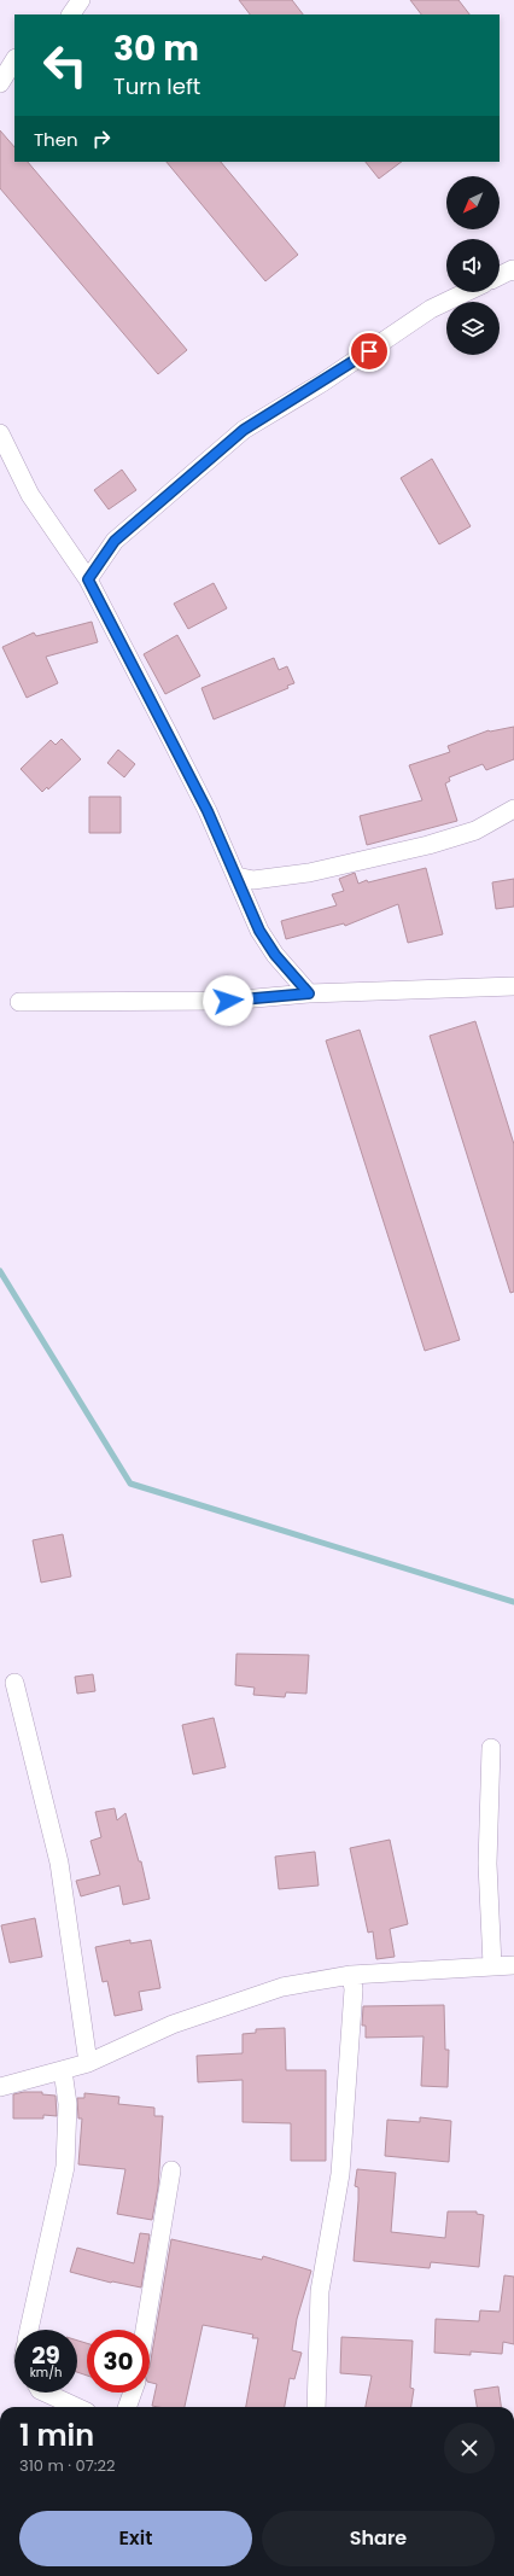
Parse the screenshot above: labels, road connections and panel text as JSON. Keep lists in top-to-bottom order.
{
  "north": "bottom left",
  "page": {
    "turn": ["30 m", "Turn left"],
    "then": "Then",
    "speed": "29 km/h",
    "limit": "30",
    "heading": ["1 min", "310 m · 07:22"],
    "buttons": ["Exit", "Share"]
  }
}
